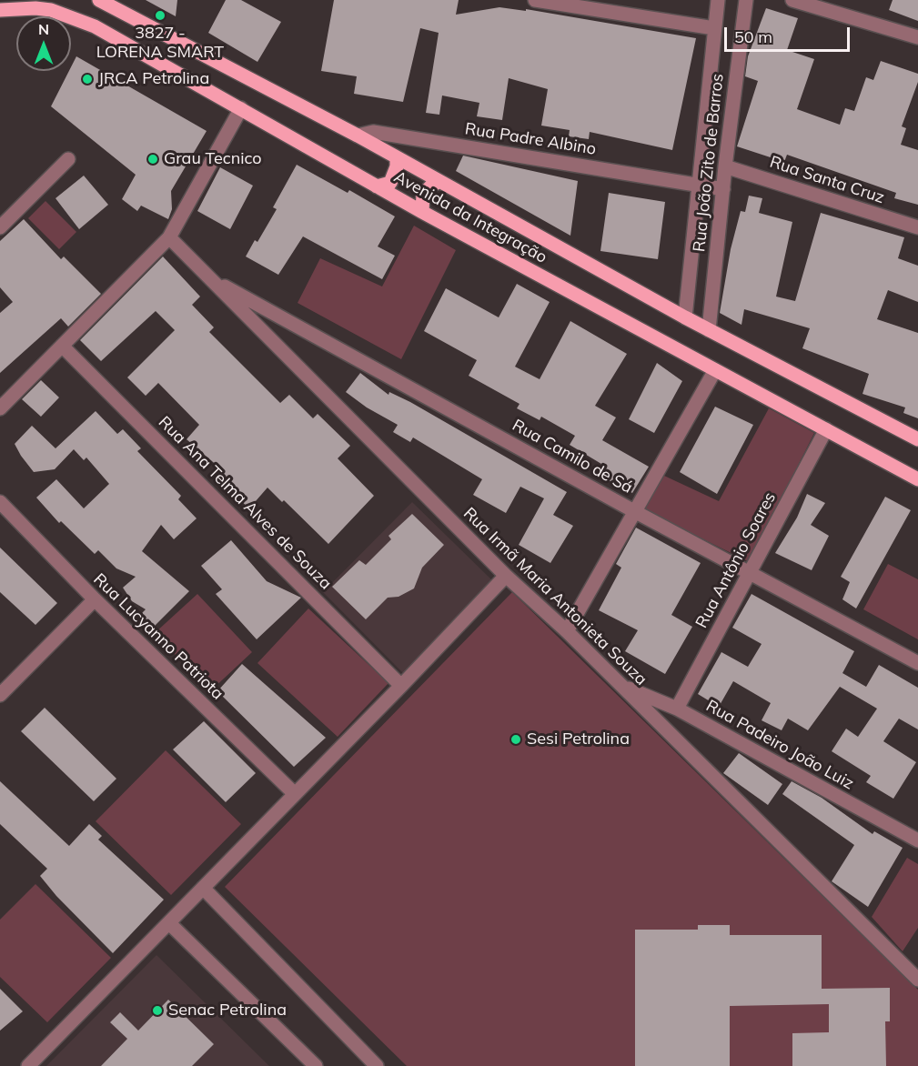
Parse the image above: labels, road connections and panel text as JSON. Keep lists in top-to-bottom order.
{
  "streets": {
    "main road": ["Avenida da Integração"],
    "street": [
      "Rua Padre Albino",
      "Rua João Zito de Barros",
      "Rua Santa Cruz",
      "Rua Camilo de Sá",
      "Rua Ana Telma Alves de Souza",
      "Rua Antônio Soares",
      "Rua Irmã Maria Antonieta Souza",
      "Rua Lucyanno Patriota",
      "Rua Padeiro João Luiz"
    ]
  },
  "crossings": [
    ["Rua Padre Albino", "Rua João Zito de Barros"],
    ["Rua Padre Albino", "Avenida da Integração"],
    ["Rua João Zito de Barros", "Rua Santa Cruz"],
    ["Rua João Zito de Barros", "Avenida da Integração"],
    ["Avenida da Integração", "Rua Antônio Soares"],
    ["Rua Camilo de Sá", "Rua Antônio Soares"],
    ["Rua Camilo de Sá", "Rua Irmã Maria Antonieta Souza"],
    ["Rua Antônio Soares", "Rua Padeiro João Luiz"],
    ["Rua Irmã Maria Antonieta Souza", "Rua Padeiro João Luiz"]
  ],
  "places": [
    "3827 - LORENA SMART",
    "JRCA Petrolina",
    "Grau Tecnico",
    "Sesi Petrolina",
    "Senac Petrolina"
  ],
  "scale_bar": "50 m",
  "north": "top"
}
